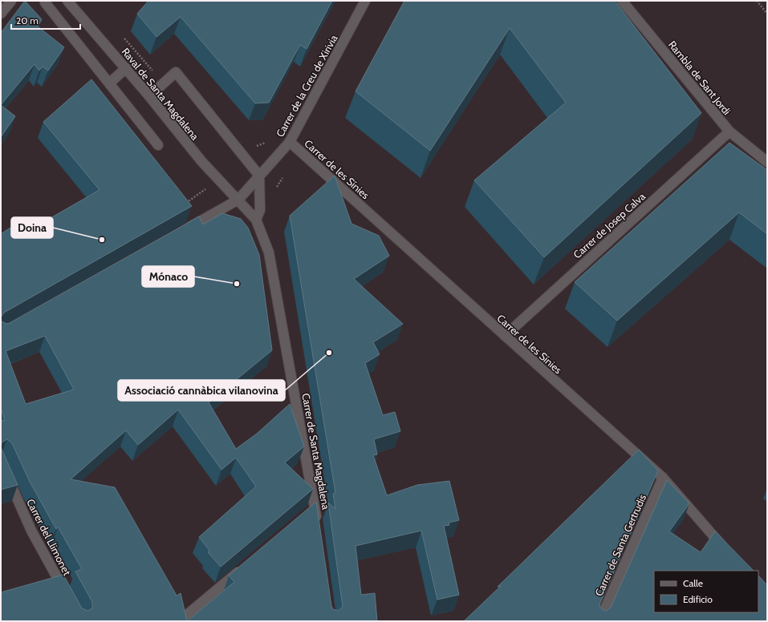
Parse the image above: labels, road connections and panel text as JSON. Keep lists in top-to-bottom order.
{
  "streets": {
    "street": [
      "Rambla de Sant Jordi",
      "Carrer de la Creu de Xirivia",
      "Raval de Santa Magdalena",
      "Carrer de les Sínies",
      "Carrer de Josep Calva",
      "Carrer de Santa Magdalena",
      "Carrer del Llimonet",
      "Carrer de Santa Gertrudis"
    ]
  },
  "crossings": [
    ["Rambla de Sant Jordi", "Carrer de Josep Calva"],
    ["Carrer de la Creu de Xirivia", "Raval de Santa Magdalena"],
    ["Carrer de la Creu de Xirivia", "Carrer de les Sínies"],
    ["Carrer de la Creu de Xirivia", "Carrer de Santa Magdalena"],
    ["Raval de Santa Magdalena", "Carrer de Santa Magdalena"],
    ["Carrer de les Sínies", "Carrer de Josep Calva"],
    ["Carrer de les Sínies", "Carrer de Santa Gertrudis"]
  ],
  "places": ["Doina", "Mónaco", "Associació cannàbica vilanovina"],
  "legend": ["Calle", "Edificio"],
  "scale_bar": "20 m"
}
